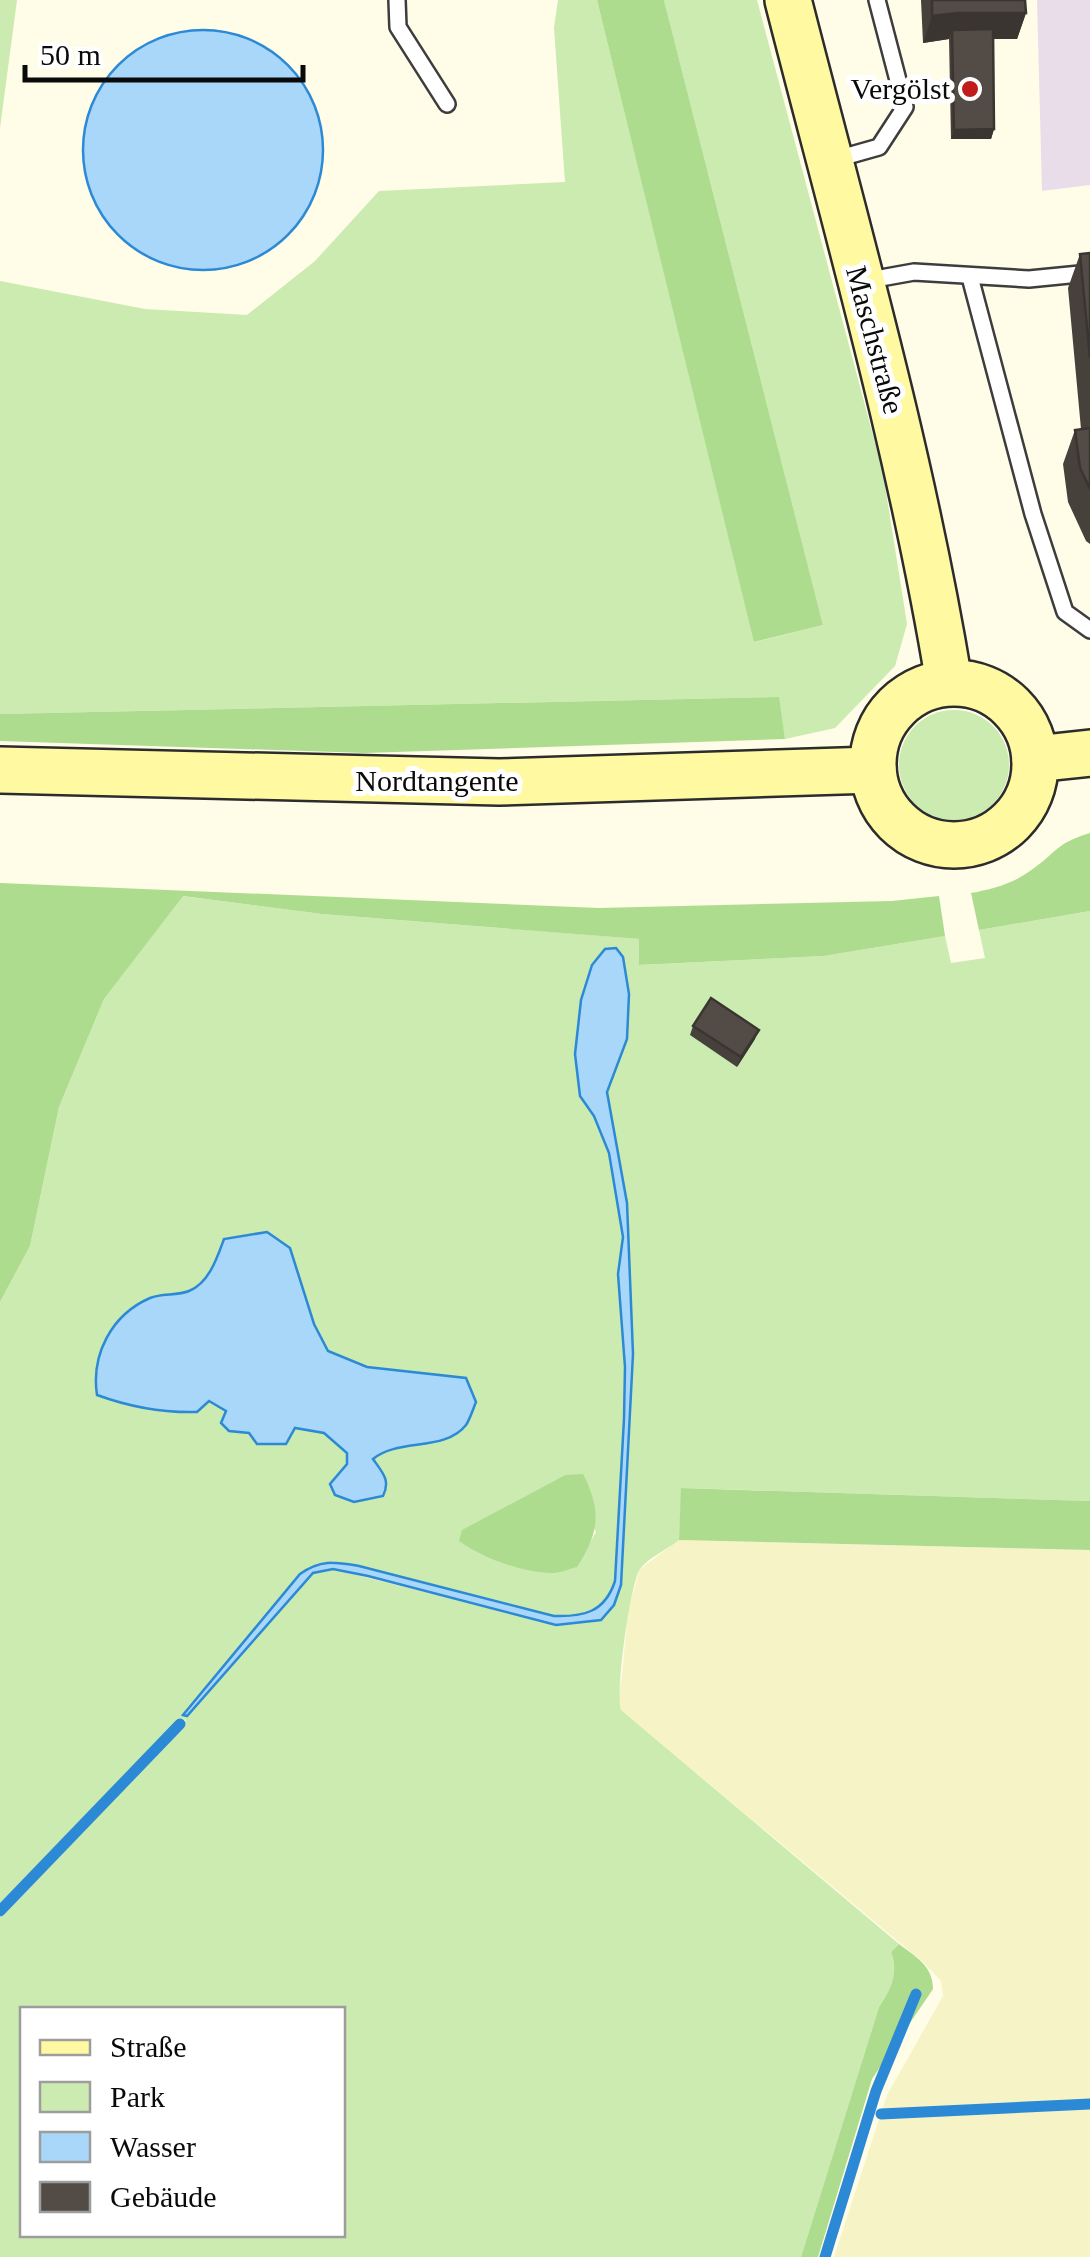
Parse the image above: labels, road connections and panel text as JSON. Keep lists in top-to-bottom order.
{
  "streets": {
    "street": ["Maschstraße", "Nordtangente"]
  },
  "crossings": [
    ["Maschstraße", "Nordtangente"]
  ],
  "places": ["Vergölst"],
  "legend": [
    "Straße",
    "Park",
    "Wasser",
    "Gebäude"
  ],
  "scale_bar": "50 m"
}
